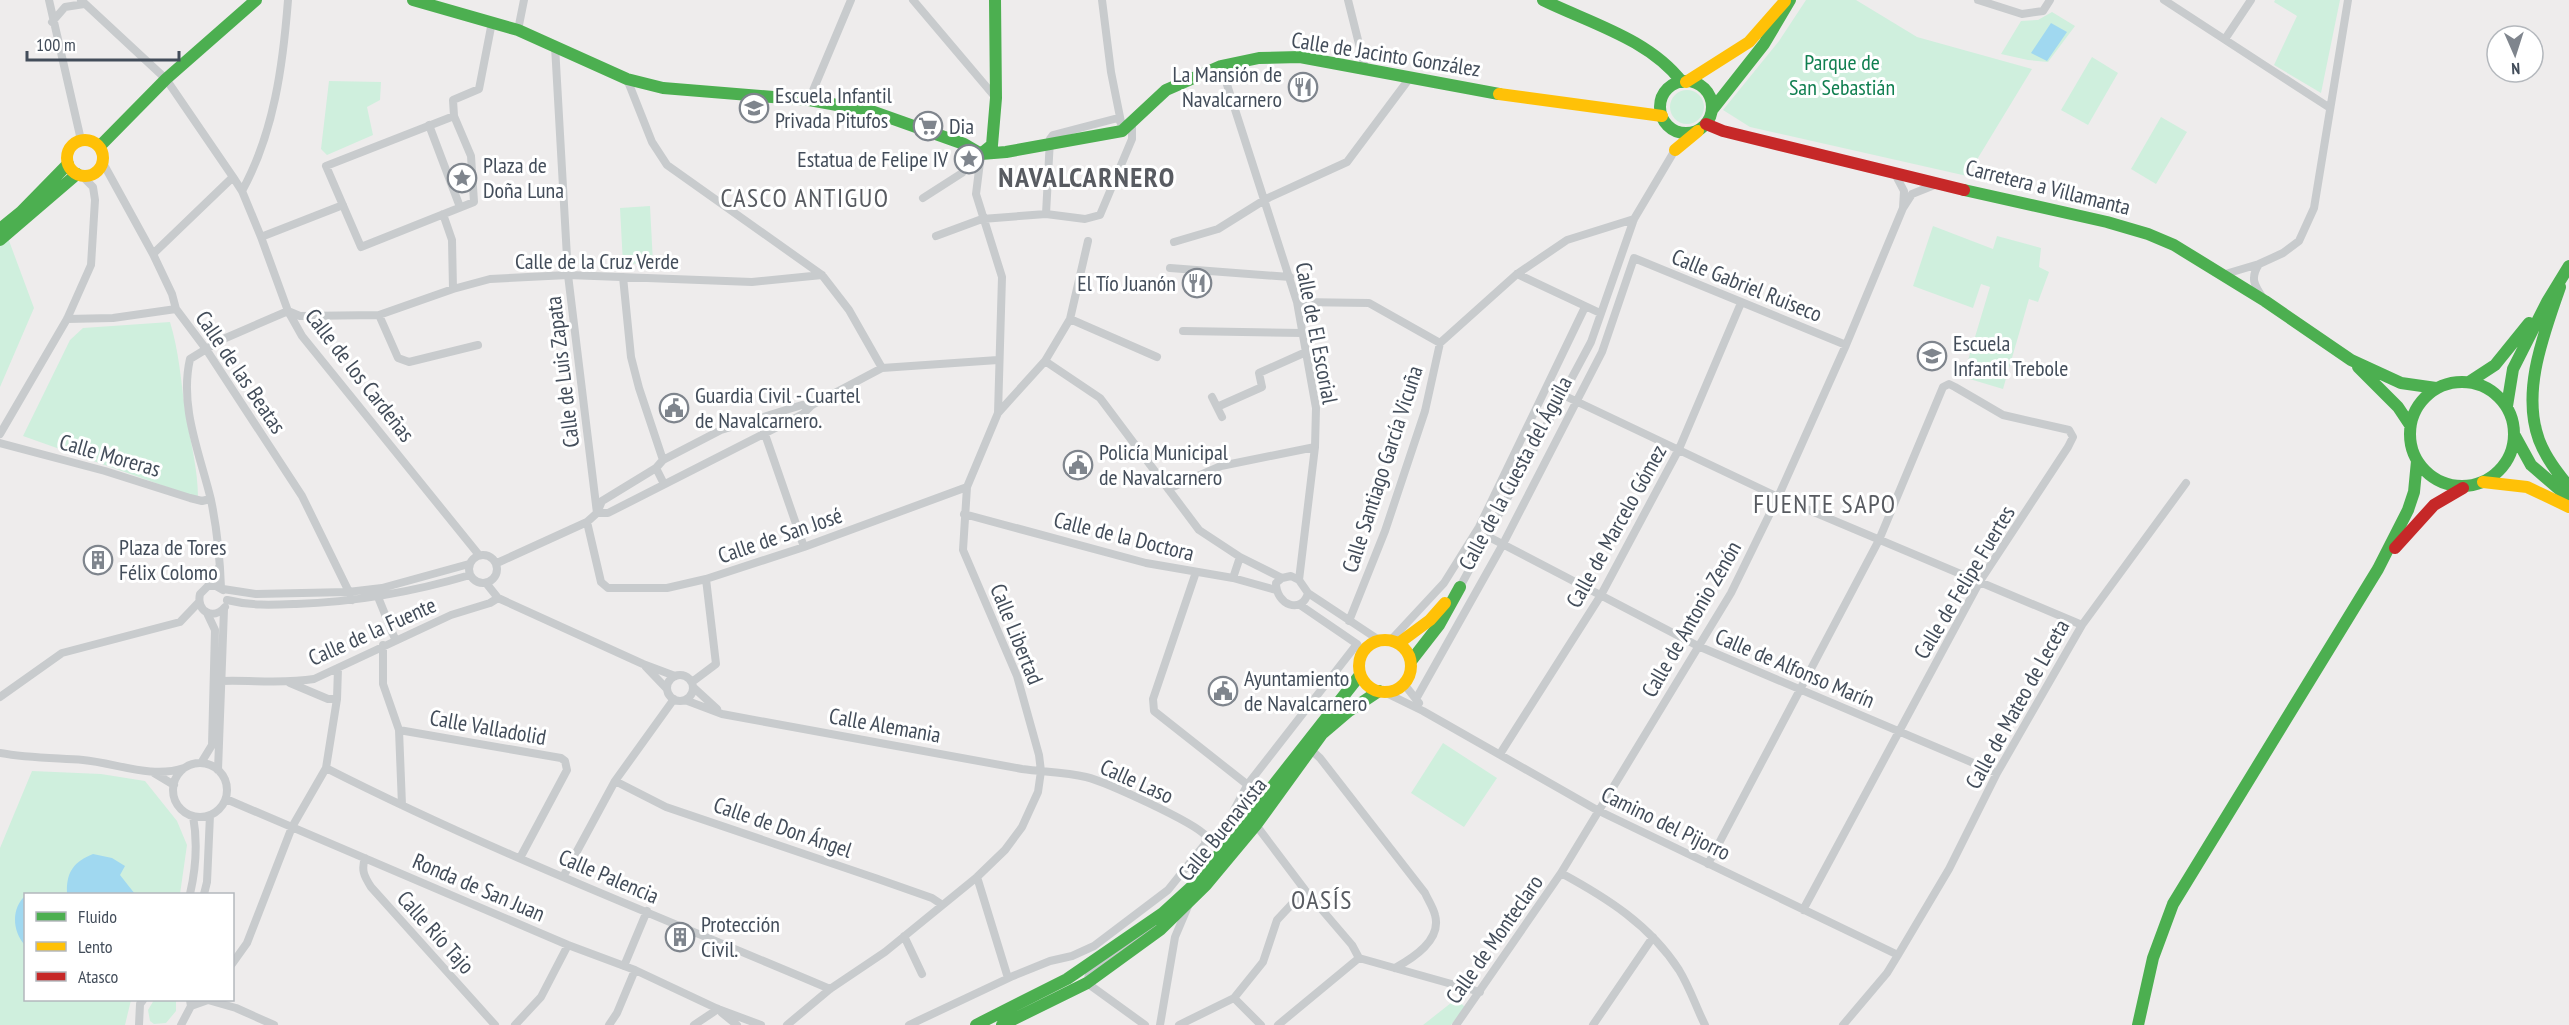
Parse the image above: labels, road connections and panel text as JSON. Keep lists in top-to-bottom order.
{
  "streets": {
    "main road": [
      "Calle de Jacinto González",
      "Carretera a Villamanta",
      "Calle de la Cuesta del Águila",
      "Calle Buenavista"
    ],
    "street": [
      "Calle de la Cruz Verde",
      "Calle Gabriel Ruiseco",
      "Calle de El Escorial",
      "Calle de las Beatas",
      "Calle de Luis Zapata",
      "Calle de los Cardeñas",
      "Calle Moreras",
      "Calle Santiago García Vicuña",
      "Calle de Marcelo Gómez",
      "Calle de San José",
      "Calle de la Doctora",
      "Calle de Felipe Fuertes",
      "Calle de Antonio Zenón",
      "Calle de la Fuente",
      "Calle Libertad",
      "Calle de Alfonso Marín",
      "Calle de Mateo de Leceta",
      "Calle Alemania",
      "Calle Valladolid",
      "Calle Laso",
      "Camino del Pijorro",
      "Calle de Don Ángel",
      "Calle Palencia",
      "Ronda de San Juan",
      "Calle Río Tajo",
      "Calle de Monteclaro"
    ]
  },
  "crossings": [
    ["Calle de Jacinto González", "Carretera a Villamanta"],
    ["Calle de Jacinto González", "Calle de El Escorial"],
    ["Calle de Jacinto González", "Calle de la Cuesta del Águila"],
    ["Calle de Jacinto González", "Calle Libertad"],
    ["Carretera a Villamanta", "Calle de la Cuesta del Águila"],
    ["Carretera a Villamanta", "Calle de Antonio Zenón"],
    ["Calle de la Cruz Verde", "Calle de Luis Zapata"],
    ["Calle de la Cruz Verde", "Calle de los Cardeñas"],
    ["Calle Gabriel Ruiseco", "Calle de la Cuesta del Águila"],
    ["Calle Gabriel Ruiseco", "Calle de Marcelo Gómez"],
    ["Calle Gabriel Ruiseco", "Calle de Antonio Zenón"],
    ["Calle de El Escorial", "Calle de la Doctora"],
    ["Calle Santiago García Vicuña", "Calle de la Cuesta del Águila"],
    ["Calle de la Cuesta del Águila", "Calle de Alfonso Marín"],
    ["Calle de la Cuesta del Águila", "Camino del Pijorro"],
    ["Calle de la Cuesta del Águila", "Calle Buenavista"],
    ["Calle de Marcelo Gómez", "Calle de Alfonso Marín"],
    ["Calle de Marcelo Gómez", "Camino del Pijorro"],
    ["Calle de San José", "Calle Libertad"],
    ["Calle de la Doctora", "Calle Libertad"],
    ["Calle de Felipe Fuertes", "Calle de Alfonso Marín"],
    ["Calle de Felipe Fuertes", "Camino del Pijorro"],
    ["Calle de Antonio Zenón", "Calle de Alfonso Marín"],
    ["Calle de Antonio Zenón", "Camino del Pijorro"],
    ["Calle de Antonio Zenón", "Calle de Monteclaro"],
    ["Calle Libertad", "Calle Alemania"],
    ["Calle Libertad", "Calle Laso"],
    ["Calle Libertad", "Calle de Don Ángel"],
    ["Calle Libertad", "Calle Palencia"],
    ["Calle de Alfonso Marín", "Calle de Mateo de Leceta"],
    ["Calle de Mateo de Leceta", "Camino del Pijorro"],
    ["Calle Alemania", "Calle Laso"],
    ["Calle Valladolid", "Calle Palencia"],
    ["Calle Laso", "Calle Buenavista"],
    ["Camino del Pijorro", "Calle Buenavista"],
    ["Ronda de San Juan", "Calle Río Tajo"]
  ],
  "districts": [
    "NAVALCARNERO",
    "CASCO ANTIGUO",
    "FUENTE SAPO",
    "OASÍS"
  ],
  "parks": ["Parque de San Sebastián"],
  "places": {
    "restaurant": ["La Mansión de Navalcarnero", "El Tío Juanón"],
    "school or university": ["Escuela Infantil Privada Pitufos", "Escuela Infantil Trebole"],
    "supermarket": ["Dia"],
    "place": ["Estatua de Felipe IV", "Plaza de Doña Luna"],
    "public building": ["Guardia Civil - Cuartel de Navalcarnero.", "Policía Municipal de Navalcarnero", "Ayuntamiento de Navalcarnero"],
    "building": ["Plaza de Tores Félix Colomo", "Protección Civil."]
  },
  "legend": ["Fluido", "Lento", "Atasco"],
  "scale_bar": "100 m",
  "north": "bottom"
}
